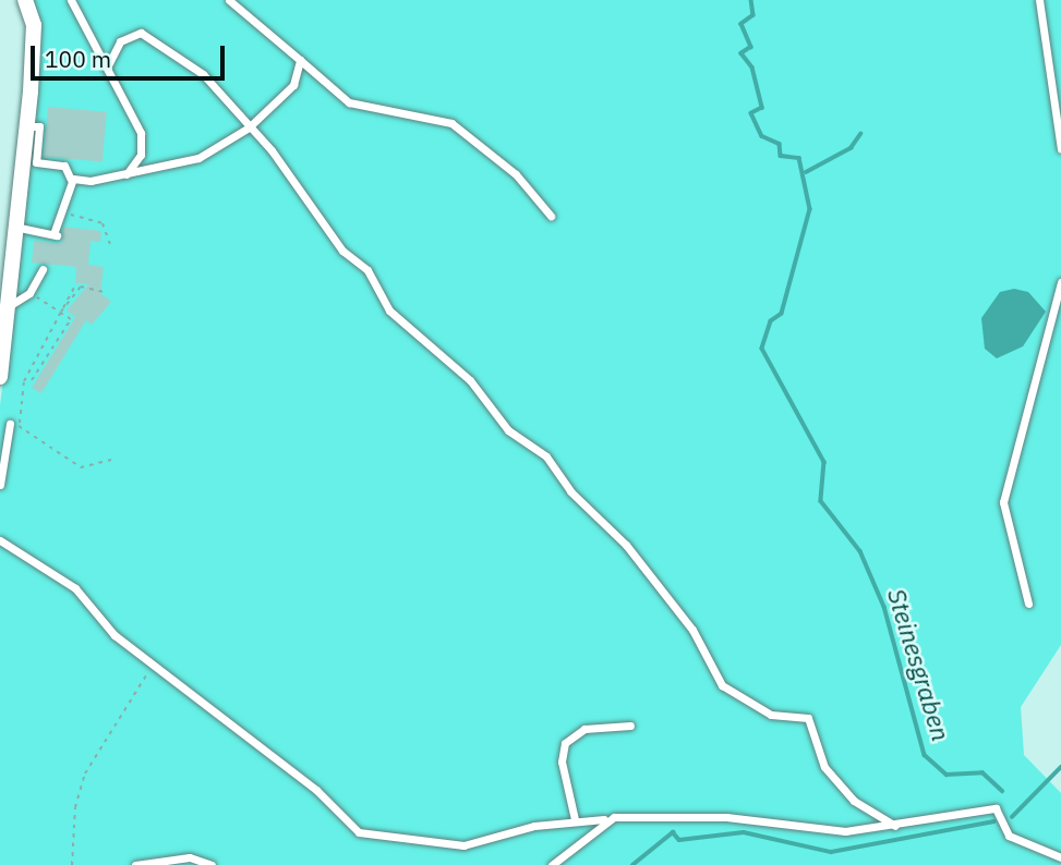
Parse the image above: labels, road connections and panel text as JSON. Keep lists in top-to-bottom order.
{
  "water": ["Steinesgraben"],
  "scale_bar": "100 m"
}
